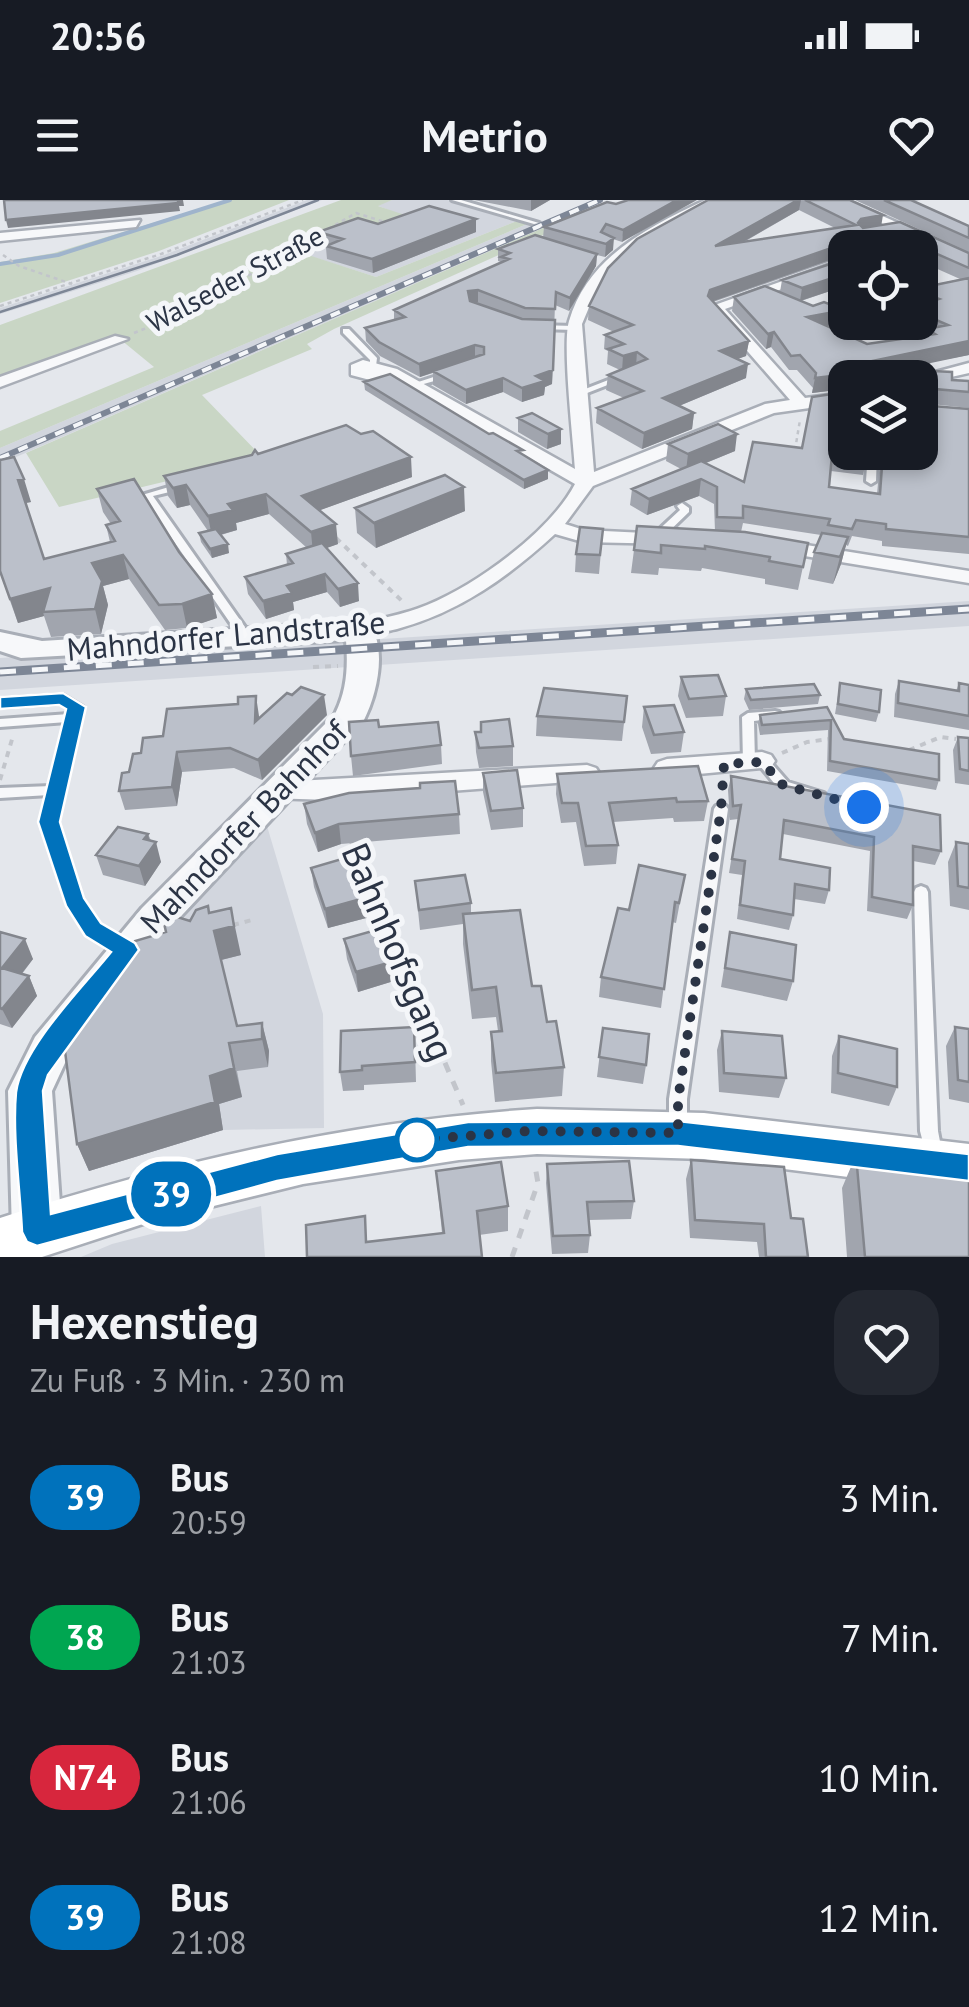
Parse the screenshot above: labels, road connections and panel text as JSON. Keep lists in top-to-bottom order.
{
  "streets": {
    "street": ["Walseder Straße", "Mahndorfer Landstraße", "Mahndorfer Bahnhof"],
    "path": ["Bahnhofsgang"]
  },
  "crossings": [
    ["Mahndorfer Landstraße", "Mahndorfer Bahnhof"]
  ],
  "lines": ["bus line 39"],
  "page": {
    "status": "20:56",
    "header": "Metrio",
    "on_map": "39",
    "heading": ["Hexenstieg", "Zu Fuß · 3 Min. · 230 m"],
    "list": [
      {
        "mark": "39",
        "name": "Bus",
        "note": "20:59",
        "value": "3 Min."
      },
      {
        "mark": "38",
        "name": "Bus",
        "note": "21:03",
        "value": "7 Min."
      },
      {
        "mark": "N74",
        "name": "Bus",
        "note": "21:06",
        "value": "10 Min."
      },
      {
        "mark": "39",
        "name": "Bus",
        "note": "21:08",
        "value": "12 Min."
      }
    ]
  }
}
